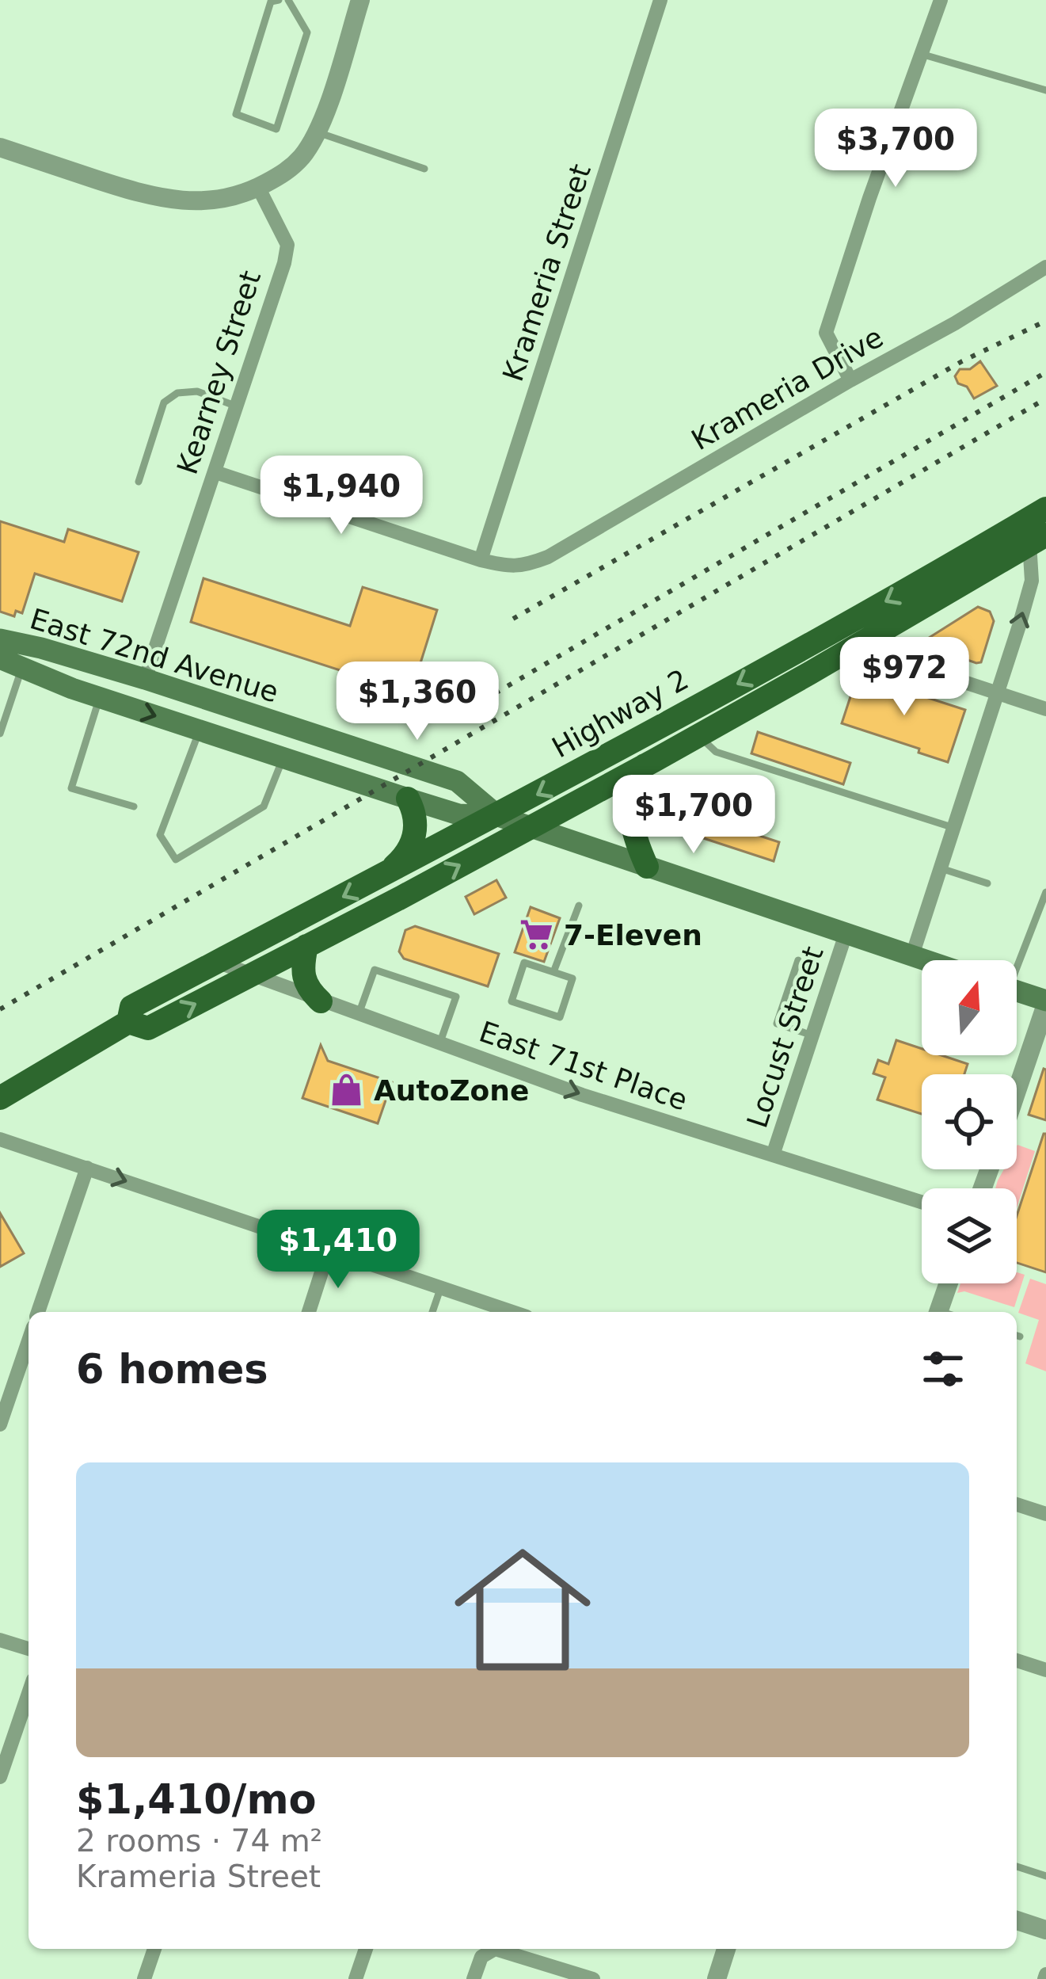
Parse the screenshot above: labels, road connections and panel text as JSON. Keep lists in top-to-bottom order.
{
  "streets": {
    "main road": ["East 72nd Avenue", "Highway 2"],
    "street": [
      "Krameria Street",
      "Kearney Street",
      "Krameria Drive",
      "Locust Street",
      "East 71st Place"
    ]
  },
  "crossings": [
    ["Krameria Street", "Krameria Drive"],
    ["Kearney Street", "Krameria Drive"],
    ["Kearney Street", "East 72nd Avenue"],
    ["East 72nd Avenue", "Highway 2"],
    ["East 72nd Avenue", "Locust Street"],
    ["Highway 2", "East 71st Place"],
    ["Locust Street", "East 71st Place"]
  ],
  "one_way": ["East 71st Place"],
  "places": {
    "supermarket": ["7-Eleven"],
    "shop": ["AutoZone"]
  },
  "north": "top",
  "page": {
    "price": [
      "$3,700",
      "$1,940",
      "$972",
      "$1,360",
      "$1,700",
      "$1,410"
    ],
    "heading": "6 homes",
    "list": [
      {
        "name": "$1,410/mo",
        "note": "2 rooms · 74 m² · Krameria Street"
      }
    ]
  }
}
